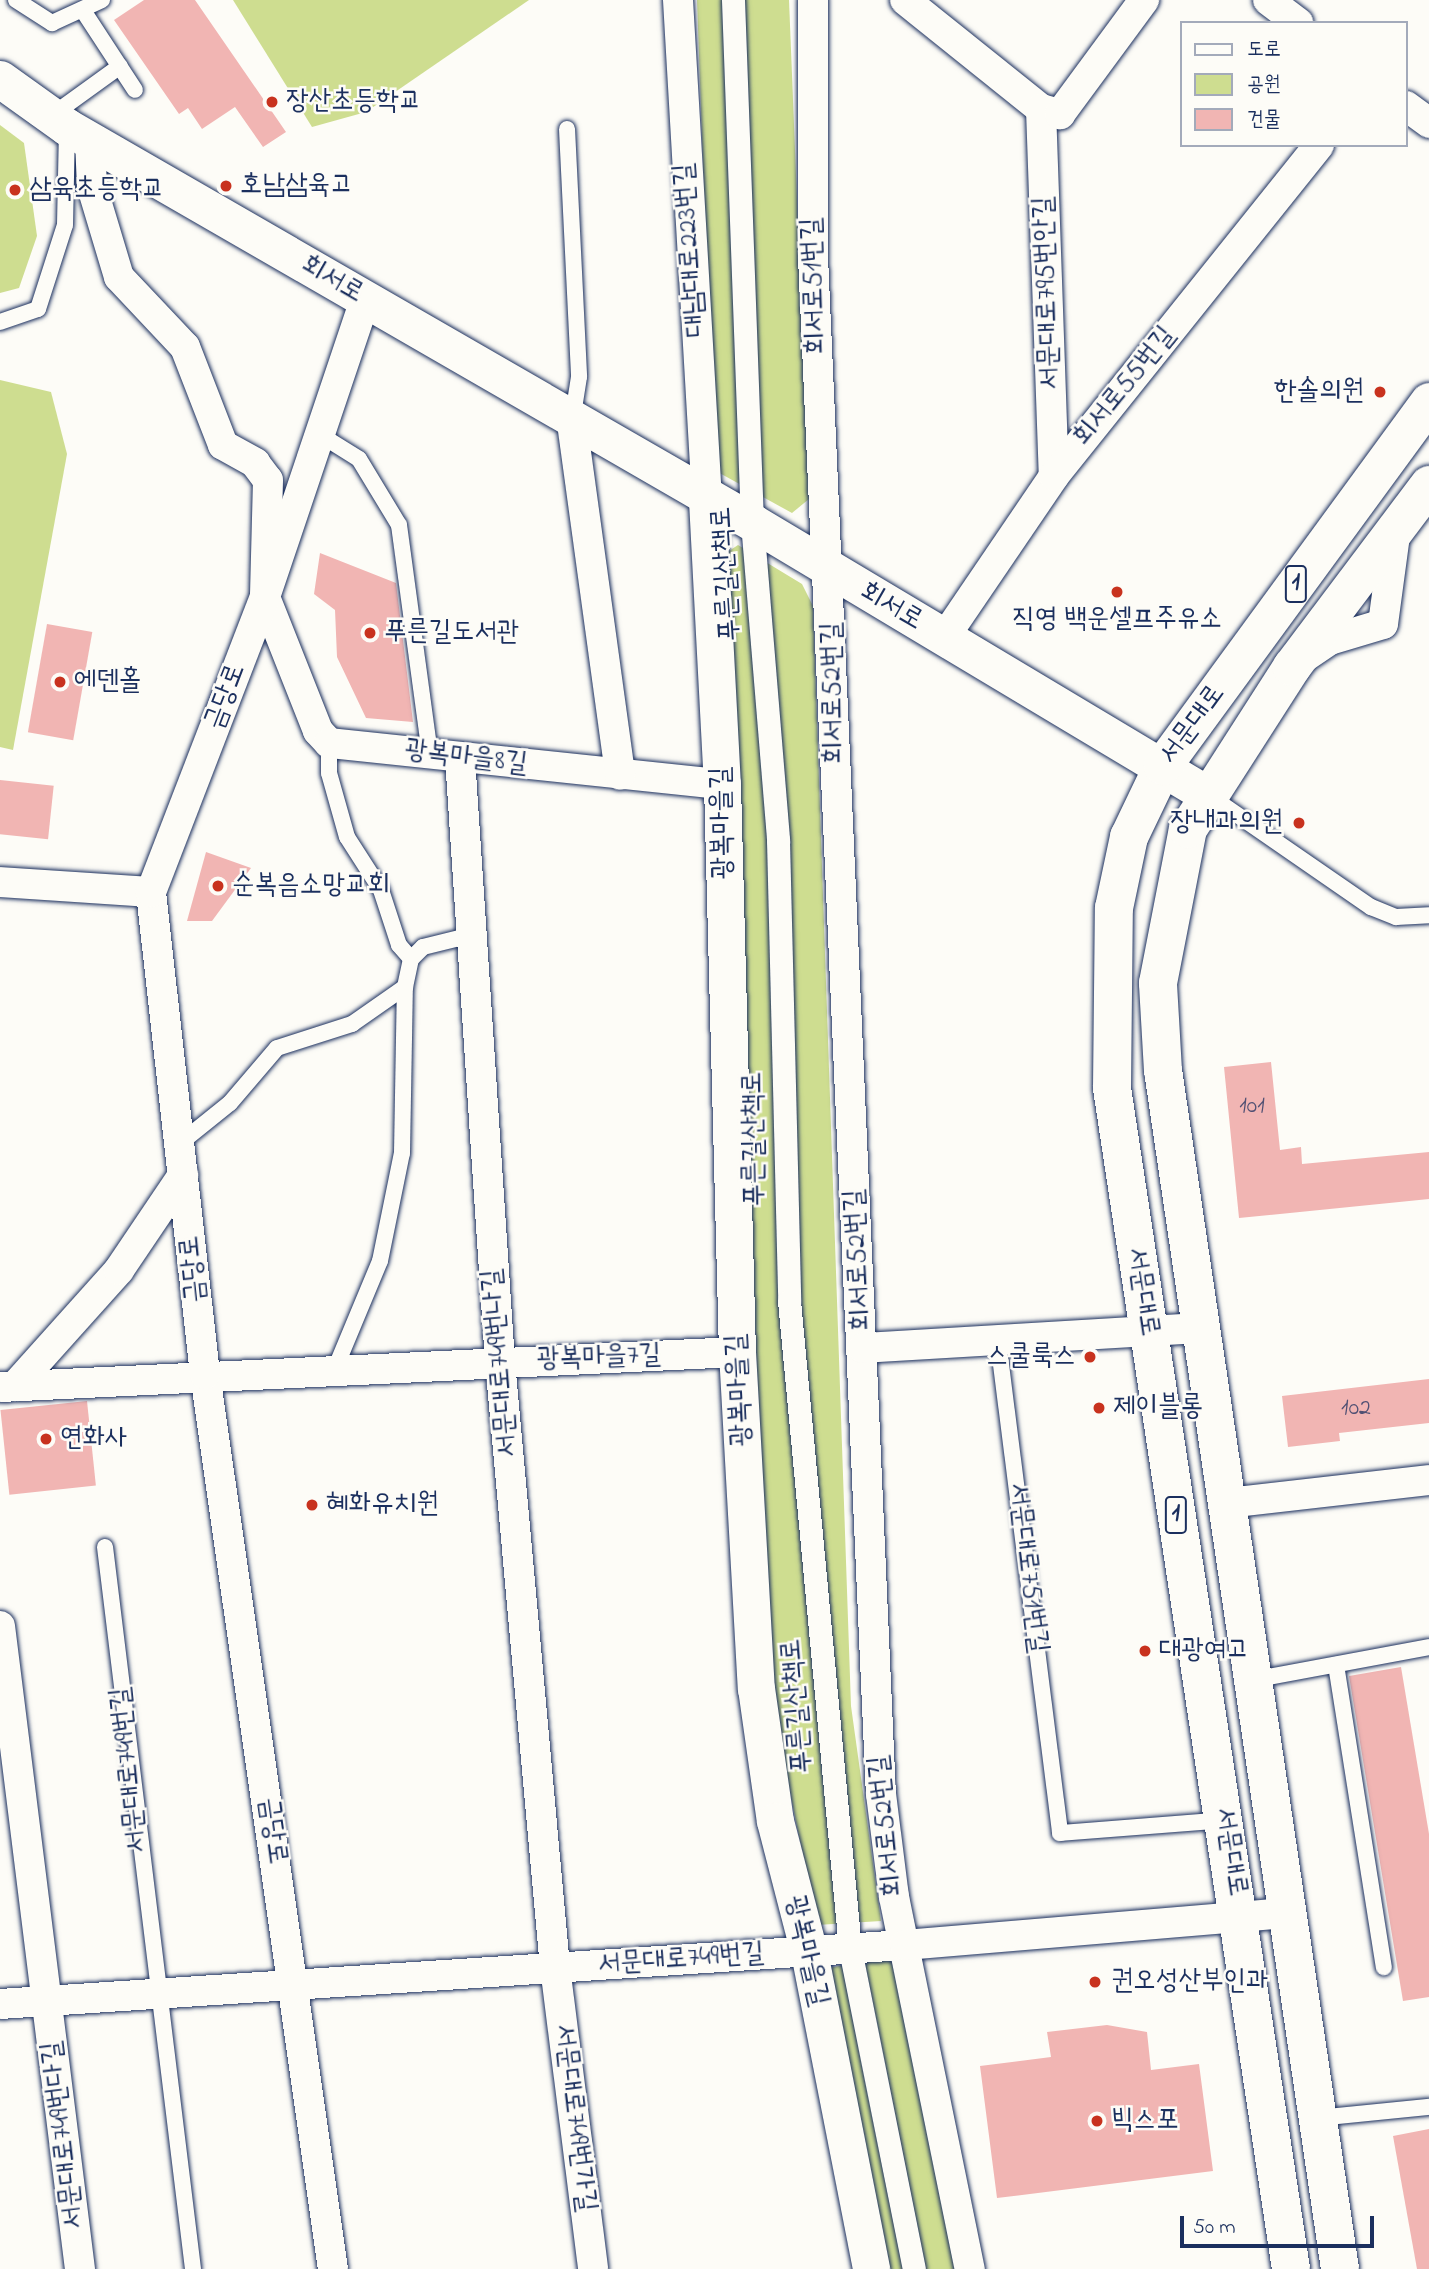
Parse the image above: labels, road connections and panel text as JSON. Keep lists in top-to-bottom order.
{
  "streets": {
    "main road": ["1", "서문대로"],
    "street": [
      "대남대로223번길",
      "회서로",
      "회서로51번길",
      "서문대로795번안길",
      "회서로55번길",
      "푸른길산책로",
      "회서로52번길",
      "금당로",
      "광복마을8길",
      "광복마을길",
      "광복마을7길",
      "서문대로749번나길",
      "서문대로749번길",
      "서문대로749번가길",
      "서문대로749번다길"
    ],
    "lane": ["서문대로751번길"]
  },
  "crossings": [
    ["대남대로223번길", "회서로"],
    ["대남대로223번길", "광복마을길"],
    ["회서로", "회서로51번길"],
    ["회서로", "회서로55번길"],
    ["회서로", "푸른길산책로"],
    ["회서로", "회서로52번길"],
    ["회서로", "금당로"],
    ["회서로", "서문대로"],
    ["회서로", "광복마을길"],
    ["회서로51번길", "회서로52번길"],
    ["서문대로795번안길", "회서로55번길"],
    ["푸른길산책로", "서문대로749번길"],
    ["회서로52번길", "서문대로749번길"],
    ["금당로", "광복마을7길"],
    ["금당로", "서문대로749번길"],
    ["서문대로", "서문대로751번길"],
    ["서문대로", "서문대로749번길"],
    ["광복마을8길", "광복마을길"],
    ["광복마을8길", "서문대로749번나길"],
    ["광복마을길", "광복마을7길"],
    ["광복마을길", "서문대로749번길"],
    ["광복마을7길", "서문대로749번나길"],
    ["서문대로749번나길", "서문대로749번길"],
    ["서문대로749번나길", "서문대로749번가길"],
    ["서문대로749번길", "서문대로749번가길"],
    ["서문대로749번길", "서문대로749번다길"]
  ],
  "places": [
    "장산초등학교",
    "호남삼육고",
    "삼육초등학교",
    "한솔의원",
    "직영 백운셀프주유소",
    "푸른길도서관",
    "에덴홀",
    "장내과의원",
    "순복음소망교회",
    "스쿨룩스",
    "제이블롱",
    "연화사",
    "혜화유치원",
    "대광여고",
    "권오성산부인과",
    "빅스포"
  ],
  "house_numbers": ["101", "102"],
  "legend": ["도로", "공원", "건물"],
  "scale_bar": "50 m"
}
